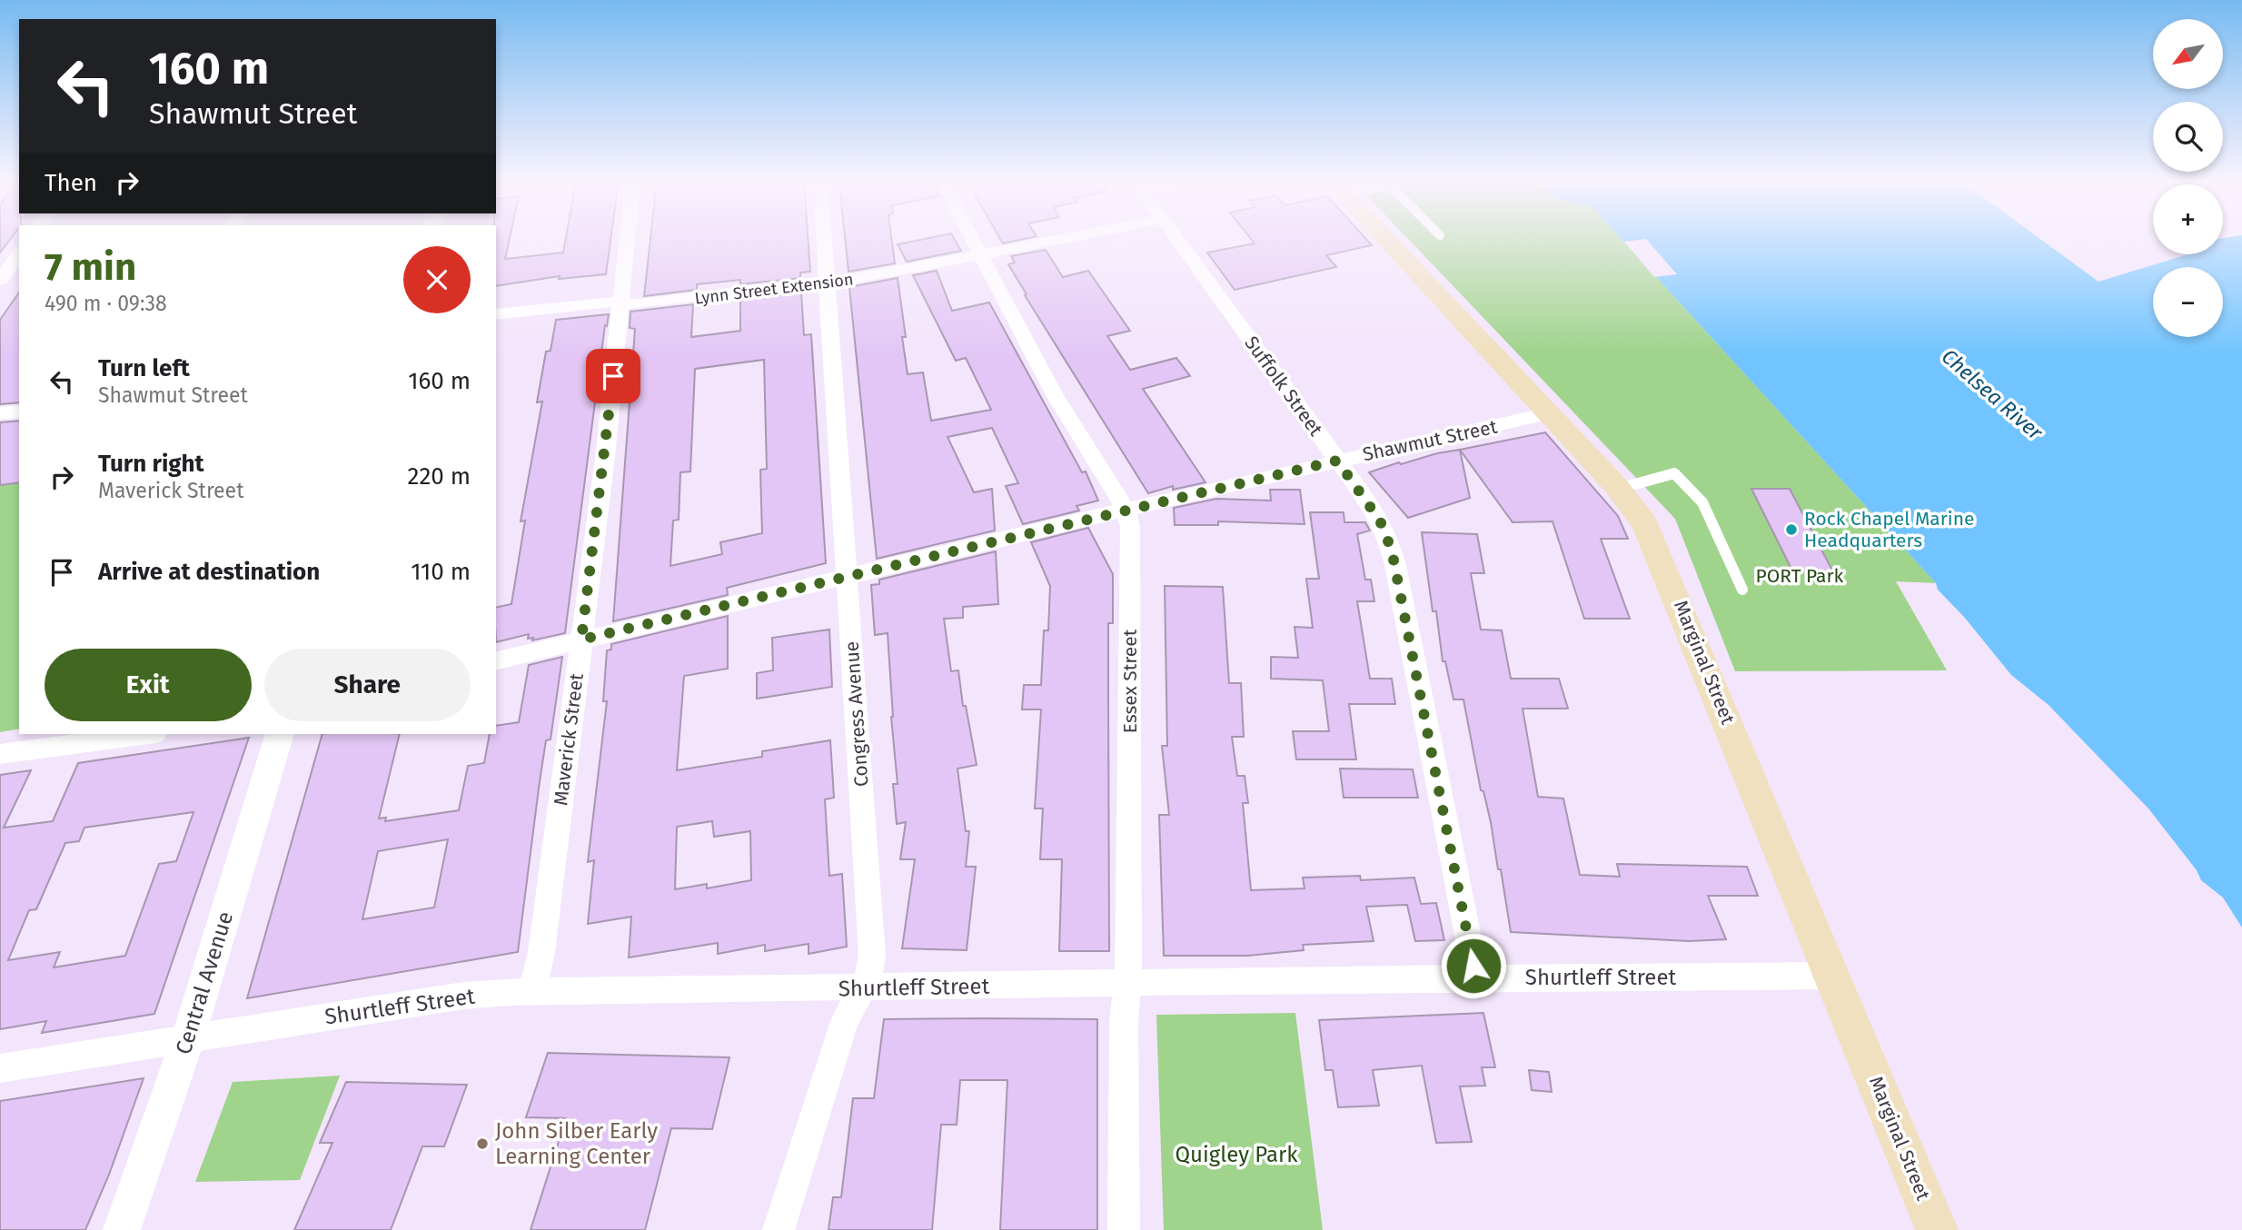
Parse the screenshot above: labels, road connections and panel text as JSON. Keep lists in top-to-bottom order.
{
  "streets": {
    "main road": ["Marginal Street"],
    "street": [
      "Lynn Street Extension",
      "Suffolk Street",
      "Shawmut Street",
      "Essex Street",
      "Congress Avenue",
      "Maverick Street",
      "Shurtleff Street",
      "Central Avenue"
    ]
  },
  "crossings": [
    ["Lynn Street Extension", "Essex Street"],
    ["Lynn Street Extension", "Congress Avenue"],
    ["Lynn Street Extension", "Maverick Street"],
    ["Suffolk Street", "Shawmut Street"],
    ["Suffolk Street", "Shurtleff Street"],
    ["Shawmut Street", "Marginal Street"],
    ["Shawmut Street", "Essex Street"],
    ["Shawmut Street", "Congress Avenue"],
    ["Shawmut Street", "Maverick Street"],
    ["Marginal Street", "Shurtleff Street"],
    ["Essex Street", "Shurtleff Street"],
    ["Congress Avenue", "Shurtleff Street"],
    ["Maverick Street", "Shurtleff Street"],
    ["Shurtleff Street", "Central Avenue"]
  ],
  "water": ["Chelsea River"],
  "parks": ["PORT Park", "Quigley Park"],
  "places": ["Rock Chapel Marine Headquarters", "John Silber Early Learning Center"],
  "north": "bottom left",
  "page": {
    "map_buttons": ["+", "−"],
    "turn": ["160 m", "Shawmut Street"],
    "then": "Then",
    "heading": ["7 min", "490 m · 09:38"],
    "list": [
      {
        "name": "Turn left",
        "note": "Shawmut Street",
        "value": "160 m"
      },
      {
        "name": "Turn right",
        "note": "Maverick Street",
        "value": "220 m"
      },
      {
        "name": "Arrive at destination",
        "value": "110 m"
      }
    ],
    "buttons": ["Exit", "Share"]
  }
}
